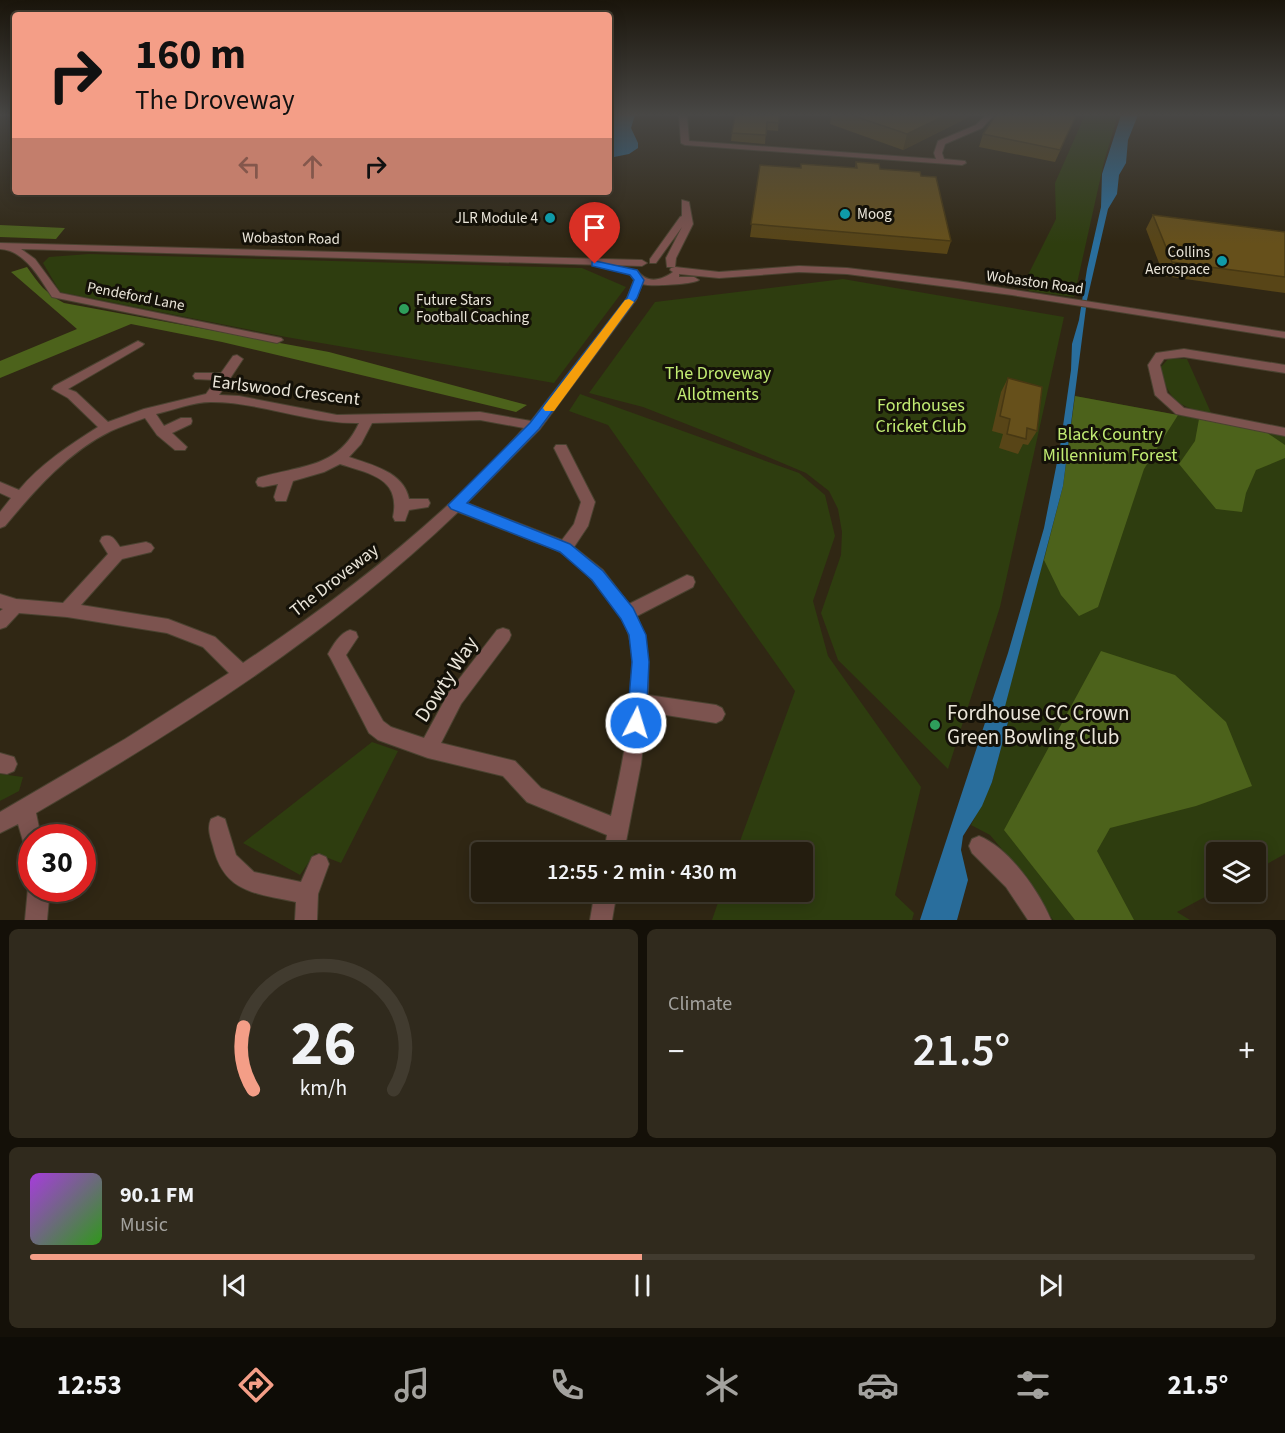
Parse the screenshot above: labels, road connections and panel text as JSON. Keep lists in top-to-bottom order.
{
  "streets": {
    "street": [
      "Wobaston Road",
      "Pendeford Lane",
      "Earlswood Crescent",
      "The Droveway",
      "Dowty Way"
    ]
  },
  "crossings": [
    ["Wobaston Road", "Pendeford Lane"],
    ["Wobaston Road", "The Droveway"],
    ["Earlswood Crescent", "The Droveway"]
  ],
  "parks": ["The Droveway Allotments", "Fordhouses Cricket Club", "Black Country Millennium Forest"],
  "places": [
    "Moog",
    "JLR Module 4",
    "Collins Aerospace",
    "Future Stars Football Coaching",
    "Fordhouse CC Crown Green Bowling Club"
  ],
  "page": {
    "turn": ["160 m", "The Droveway"],
    "limit": "30",
    "trip": "12:55 · 2 min · 430 m",
    "tile": "Climate",
    "heat": ["−", "21.5°", "+"],
    "song": ["90.1 FM", "Music"],
    "tabs": ["12:53", "21.5°"],
    "gauge": ["26", "km/h"]
  }
}
